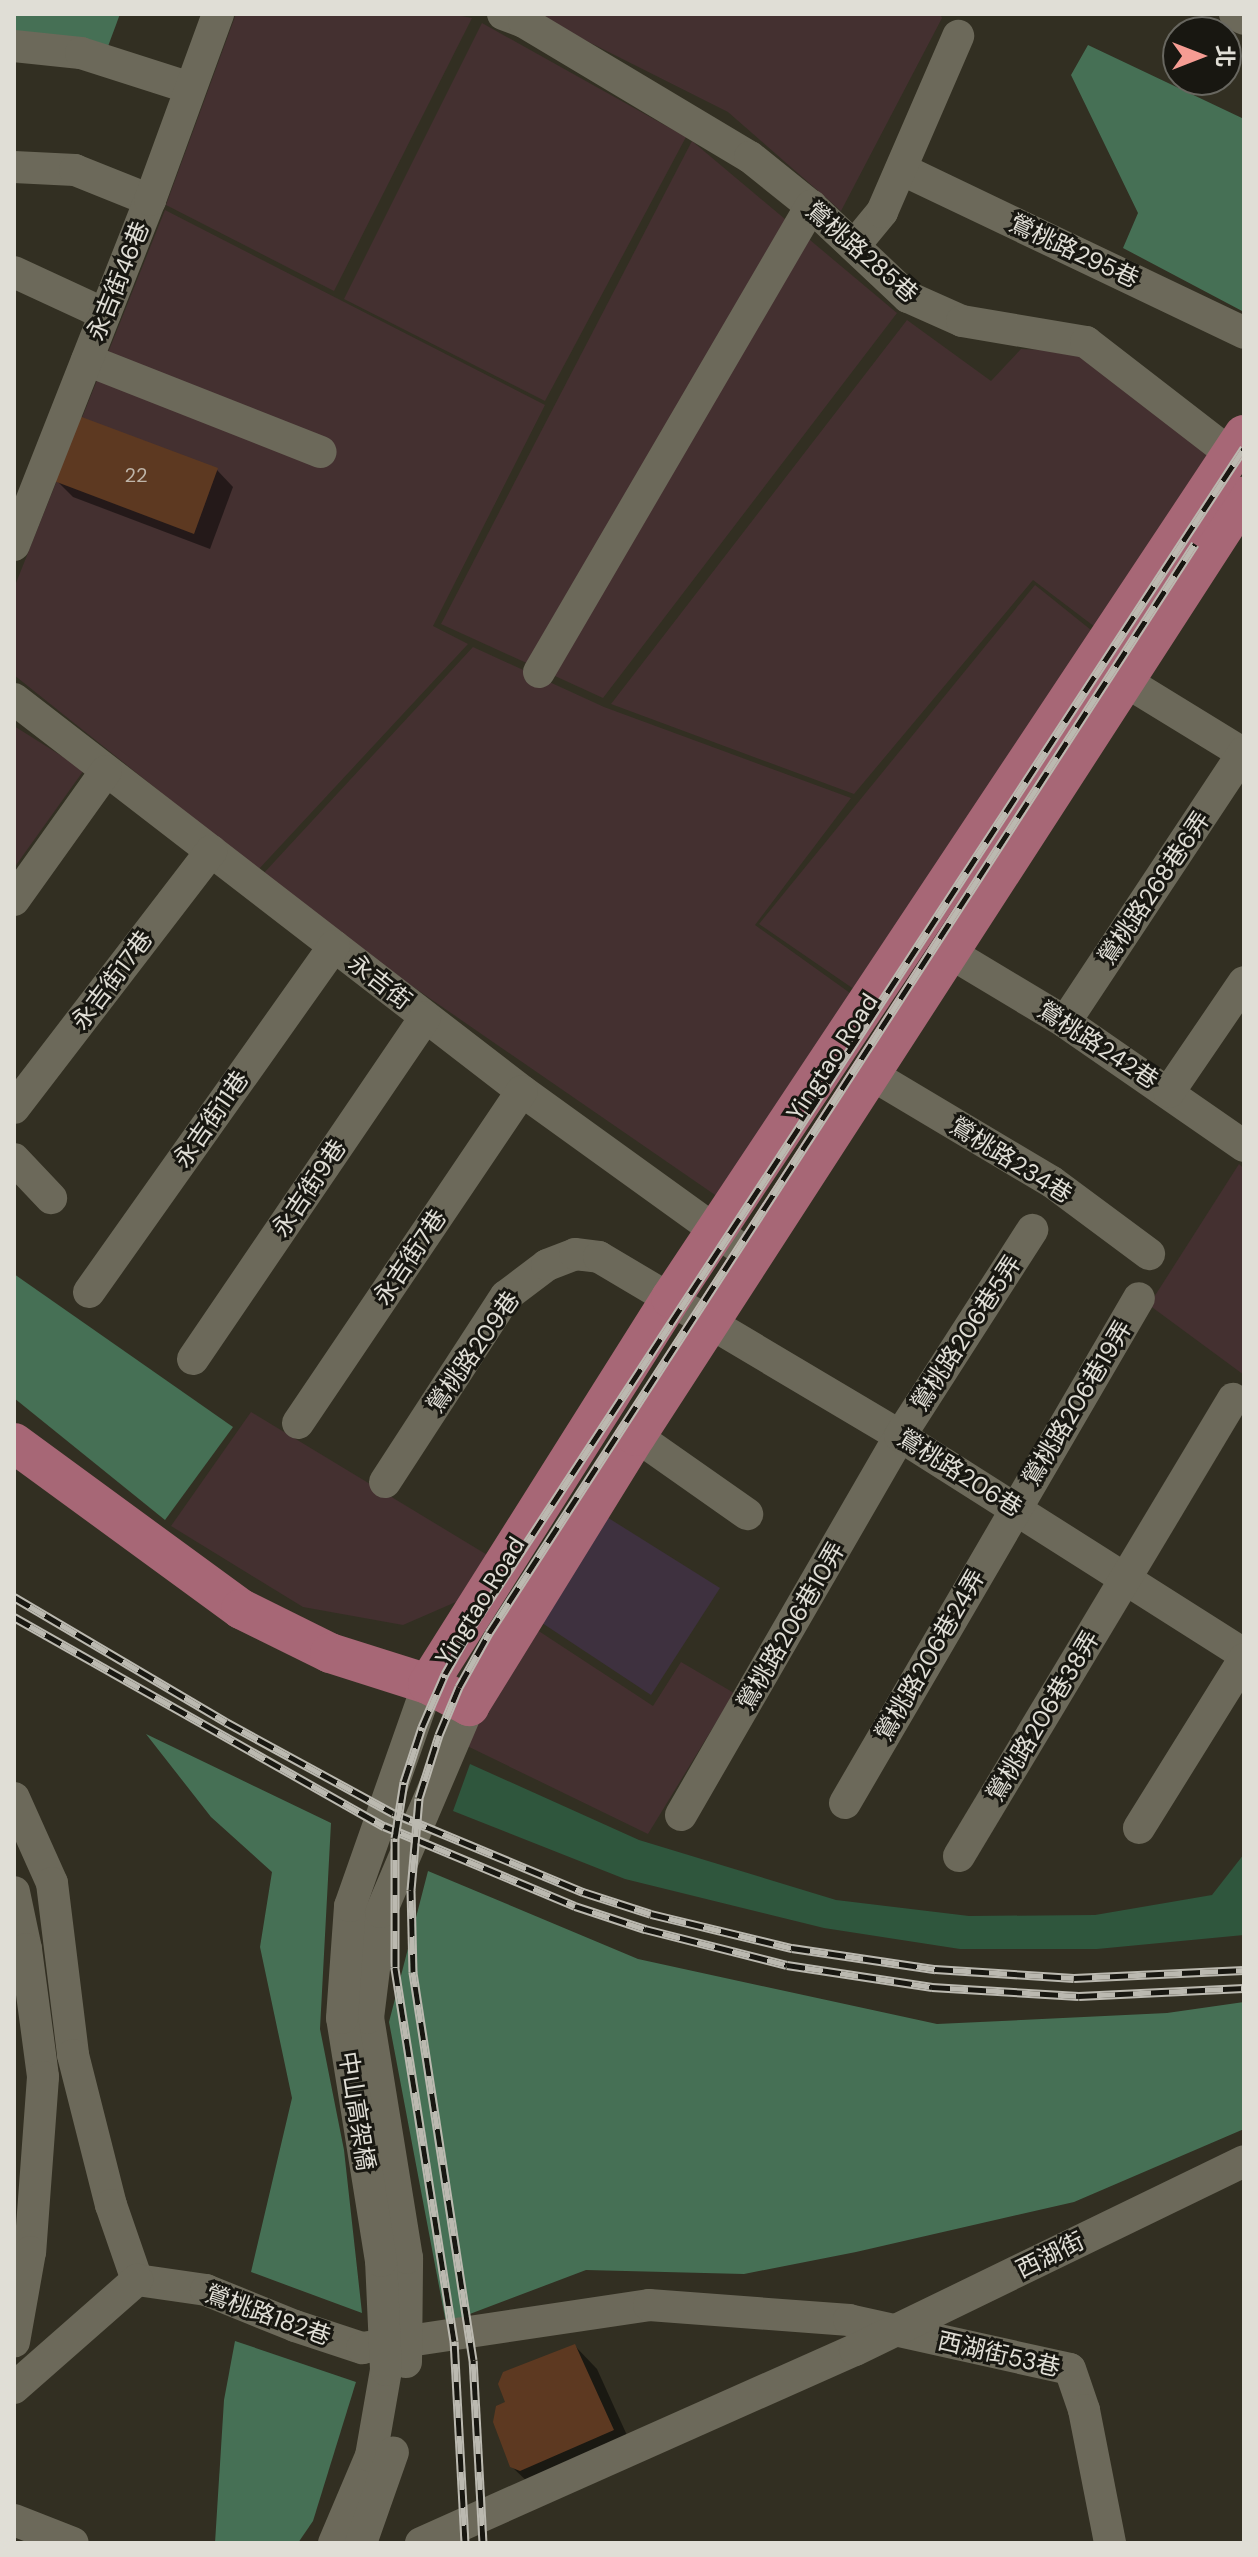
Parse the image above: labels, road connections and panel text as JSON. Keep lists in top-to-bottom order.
{
  "streets": {
    "main road": ["Yingtao Road"],
    "street": [
      "鶯桃路295巷",
      "鶯桃路285巷",
      "永吉街46巷",
      "鶯桃路268巷6弄",
      "永吉街17巷",
      "永吉街",
      "鶯桃路242巷",
      "永吉街11巷",
      "鶯桃路234巷",
      "永吉街9巷",
      "永吉街7巷",
      "鶯桃路206巷5弄",
      "鶯桃路209巷",
      "鶯桃路206巷19弄",
      "鶯桃路206巷",
      "鶯桃路206巷10弄",
      "鶯桃路206巷24弄",
      "鶯桃路206巷38弄",
      "中山高架橋",
      "西湖街",
      "鶯桃路182巷",
      "西湖街53巷"
    ]
  },
  "crossings": [
    ["鶯桃路285巷", "Yingtao Road"],
    ["鶯桃路268巷6弄", "鶯桃路242巷"],
    ["永吉街17巷", "永吉街"],
    ["永吉街", "Yingtao Road"],
    ["永吉街", "永吉街11巷"],
    ["永吉街", "永吉街9巷"],
    ["永吉街", "永吉街7巷"],
    ["鶯桃路242巷", "Yingtao Road"],
    ["Yingtao Road", "鶯桃路234巷"],
    ["Yingtao Road", "鶯桃路209巷"],
    ["Yingtao Road", "鶯桃路206巷"],
    ["Yingtao Road", "中山高架橋"],
    ["鶯桃路206巷5弄", "鶯桃路206巷"],
    ["鶯桃路206巷5弄", "鶯桃路206巷10弄"],
    ["鶯桃路209巷", "鶯桃路206巷"],
    ["鶯桃路206巷19弄", "鶯桃路206巷"],
    ["鶯桃路206巷19弄", "鶯桃路206巷24弄"],
    ["鶯桃路206巷", "鶯桃路206巷10弄"],
    ["鶯桃路206巷", "鶯桃路206巷24弄"],
    ["鶯桃路206巷", "鶯桃路206巷38弄"],
    ["西湖街", "鶯桃路182巷"],
    ["西湖街", "西湖街53巷"],
    ["鶯桃路182巷", "西湖街53巷"]
  ],
  "house_numbers": ["22"],
  "north": "right"
}
